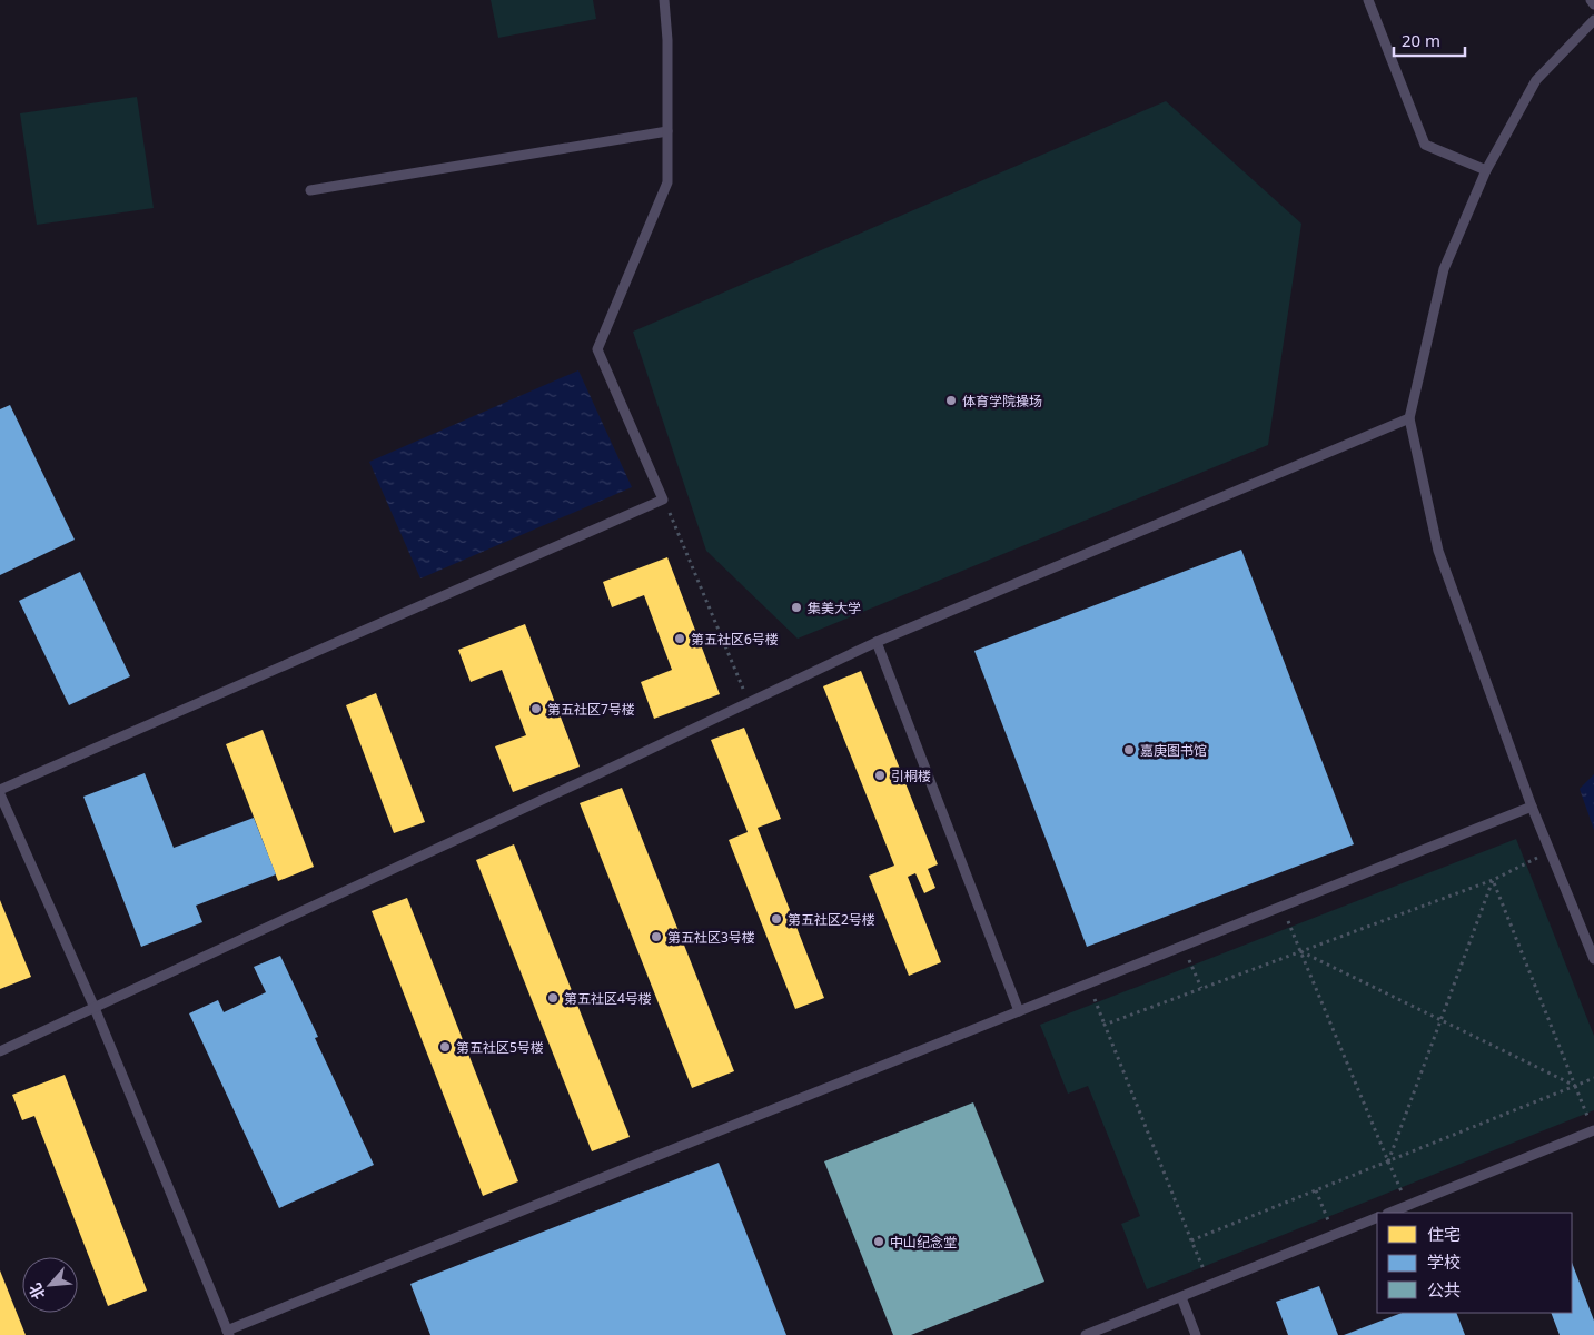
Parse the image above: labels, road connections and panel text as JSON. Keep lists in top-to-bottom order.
{
  "places": [
    "体育学院操场",
    "集美大学",
    "第五社区6号楼",
    "第五社区7号楼",
    "嘉庚图书馆",
    "引桐楼",
    "第五社区2号楼",
    "第五社区3号楼",
    "第五社区4号楼",
    "第五社区5号楼",
    "中山纪念堂"
  ],
  "legend": ["住宅", "学校", "公共"],
  "scale_bar": "20 m",
  "north": "bottom left"
}
